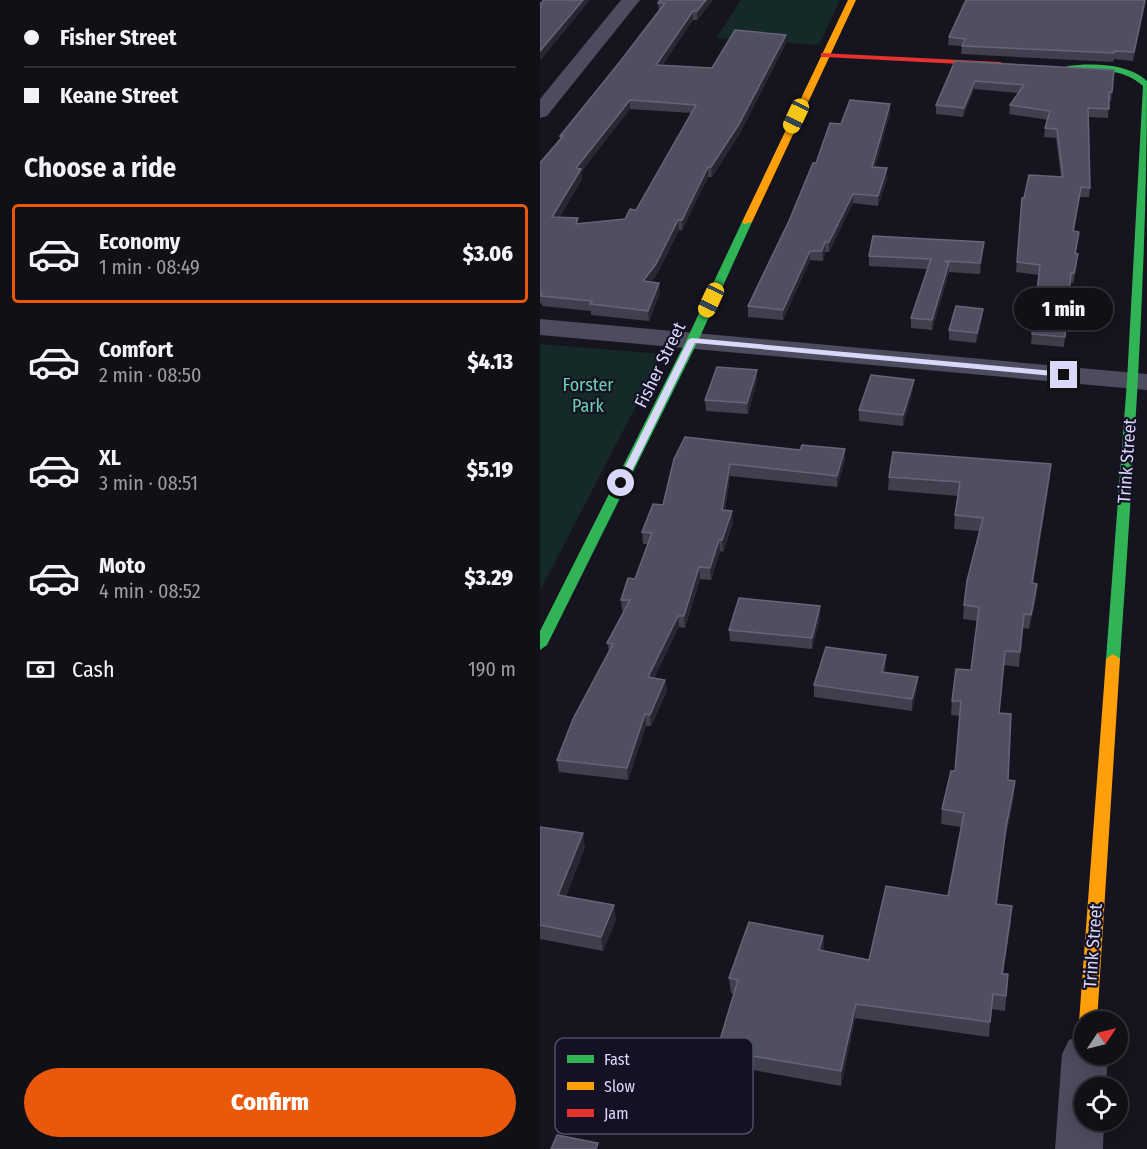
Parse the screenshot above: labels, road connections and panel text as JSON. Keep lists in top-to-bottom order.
{
  "streets": {
    "street": ["Fisher Street", "Trink Street"]
  },
  "parks": ["Forster Park"],
  "legend": ["Fast", "Slow", "Jam"],
  "north": "top right",
  "page": {
    "banner": ["Fisher Street", "Keane Street"],
    "heading": "Choose a ride",
    "list": [
      {
        "name": "Economy",
        "note": "1 min · 08:49",
        "value": "$3.06"
      },
      {
        "name": "Comfort",
        "note": "2 min · 08:50",
        "value": "$4.13"
      },
      {
        "name": "XL",
        "note": "3 min · 08:51",
        "value": "$5.19"
      },
      {
        "name": "Moto",
        "note": "4 min · 08:52",
        "value": "$3.29"
      }
    ],
    "bubble": "1 min",
    "pay": ["Cash", "190 m"],
    "buttons": "Confirm"
  }
}
